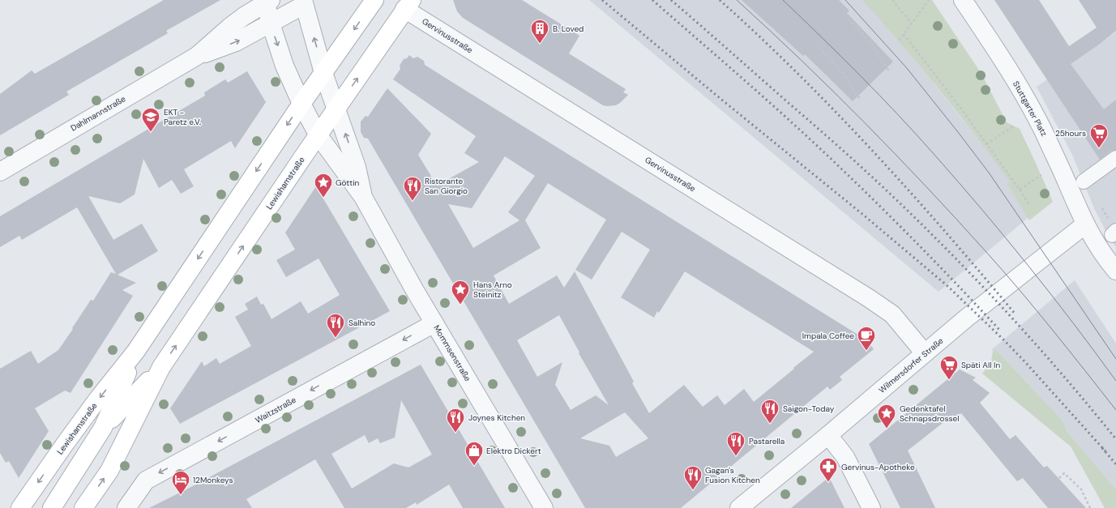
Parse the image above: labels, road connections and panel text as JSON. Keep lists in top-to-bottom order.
{
  "streets": {
    "main road": ["Lewishamstraße"],
    "street": [
      "Gervinusstraße",
      "Stuttgarter Platz",
      "Dahlmannstraße",
      "Mommsenstraße",
      "Wilmersdorfer Straße",
      "Waitzstraße"
    ]
  },
  "crossings": [
    ["Gervinusstraße", "Lewishamstraße"],
    ["Gervinusstraße", "Wilmersdorfer Straße"],
    ["Stuttgarter Platz", "Wilmersdorfer Straße"],
    ["Lewishamstraße", "Mommsenstraße"],
    ["Mommsenstraße", "Waitzstraße"]
  ],
  "one_way": ["Waitzstraße"],
  "places": {
    "building": ["B. Loved"],
    "school or university": ["EKT - Paretz e.V."],
    "supermarket": ["25hours", "Späti All In"],
    "place": ["Göttin", "Hans Arno Steinitz", "Gedenktafel Schnapsdrossel"],
    "restaurant": [
      "Ristorante San Giorgio",
      "Salhino",
      "Saigon-Today",
      "Joynes Kitchen",
      "Pastarella",
      "Gagan's Fusion Kitchen"
    ],
    "cafe": ["Impala Coffee"],
    "shop": ["Elektro Dickert"],
    "pharmacy": ["Gervinus-Apotheke"],
    "hotel": ["12Monkeys"]
  }
}
